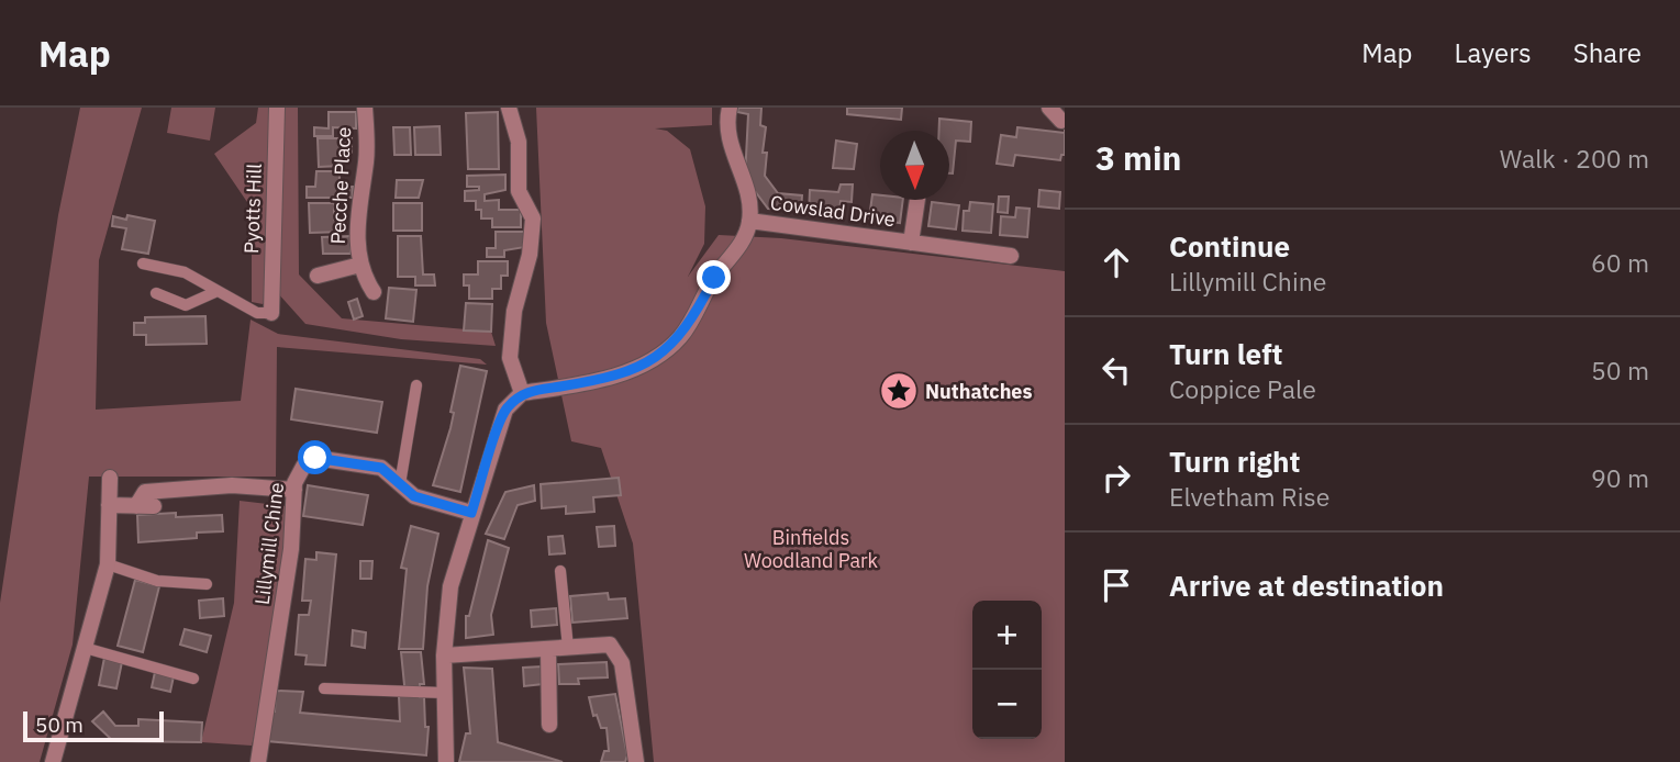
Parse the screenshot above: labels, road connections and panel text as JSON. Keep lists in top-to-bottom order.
{
  "streets": {
    "street": [
      "Pecche Place",
      "Pyotts Hill",
      "Cowslad Drive",
      "Lillymill Chine"
    ]
  },
  "parks": ["Binfields Woodland Park"],
  "places": {
    "place": ["Nuthatches"]
  },
  "scale_bar": "50 m",
  "north": "bottom",
  "page": {
    "header": "Map",
    "nav": ["Map", "Layers", "Share"],
    "heading": ["3 min", "Walk · 200 m"],
    "list": [
      ["Continue", "Lillymill Chine", "60 m"],
      ["Turn left", "Coppice Pale", "50 m"],
      ["Turn right", "Elvetham Rise", "90 m"],
      "Arrive at destination"
    ],
    "map_buttons": ["+", "−"],
    "scale": "50 m"
  }
}
